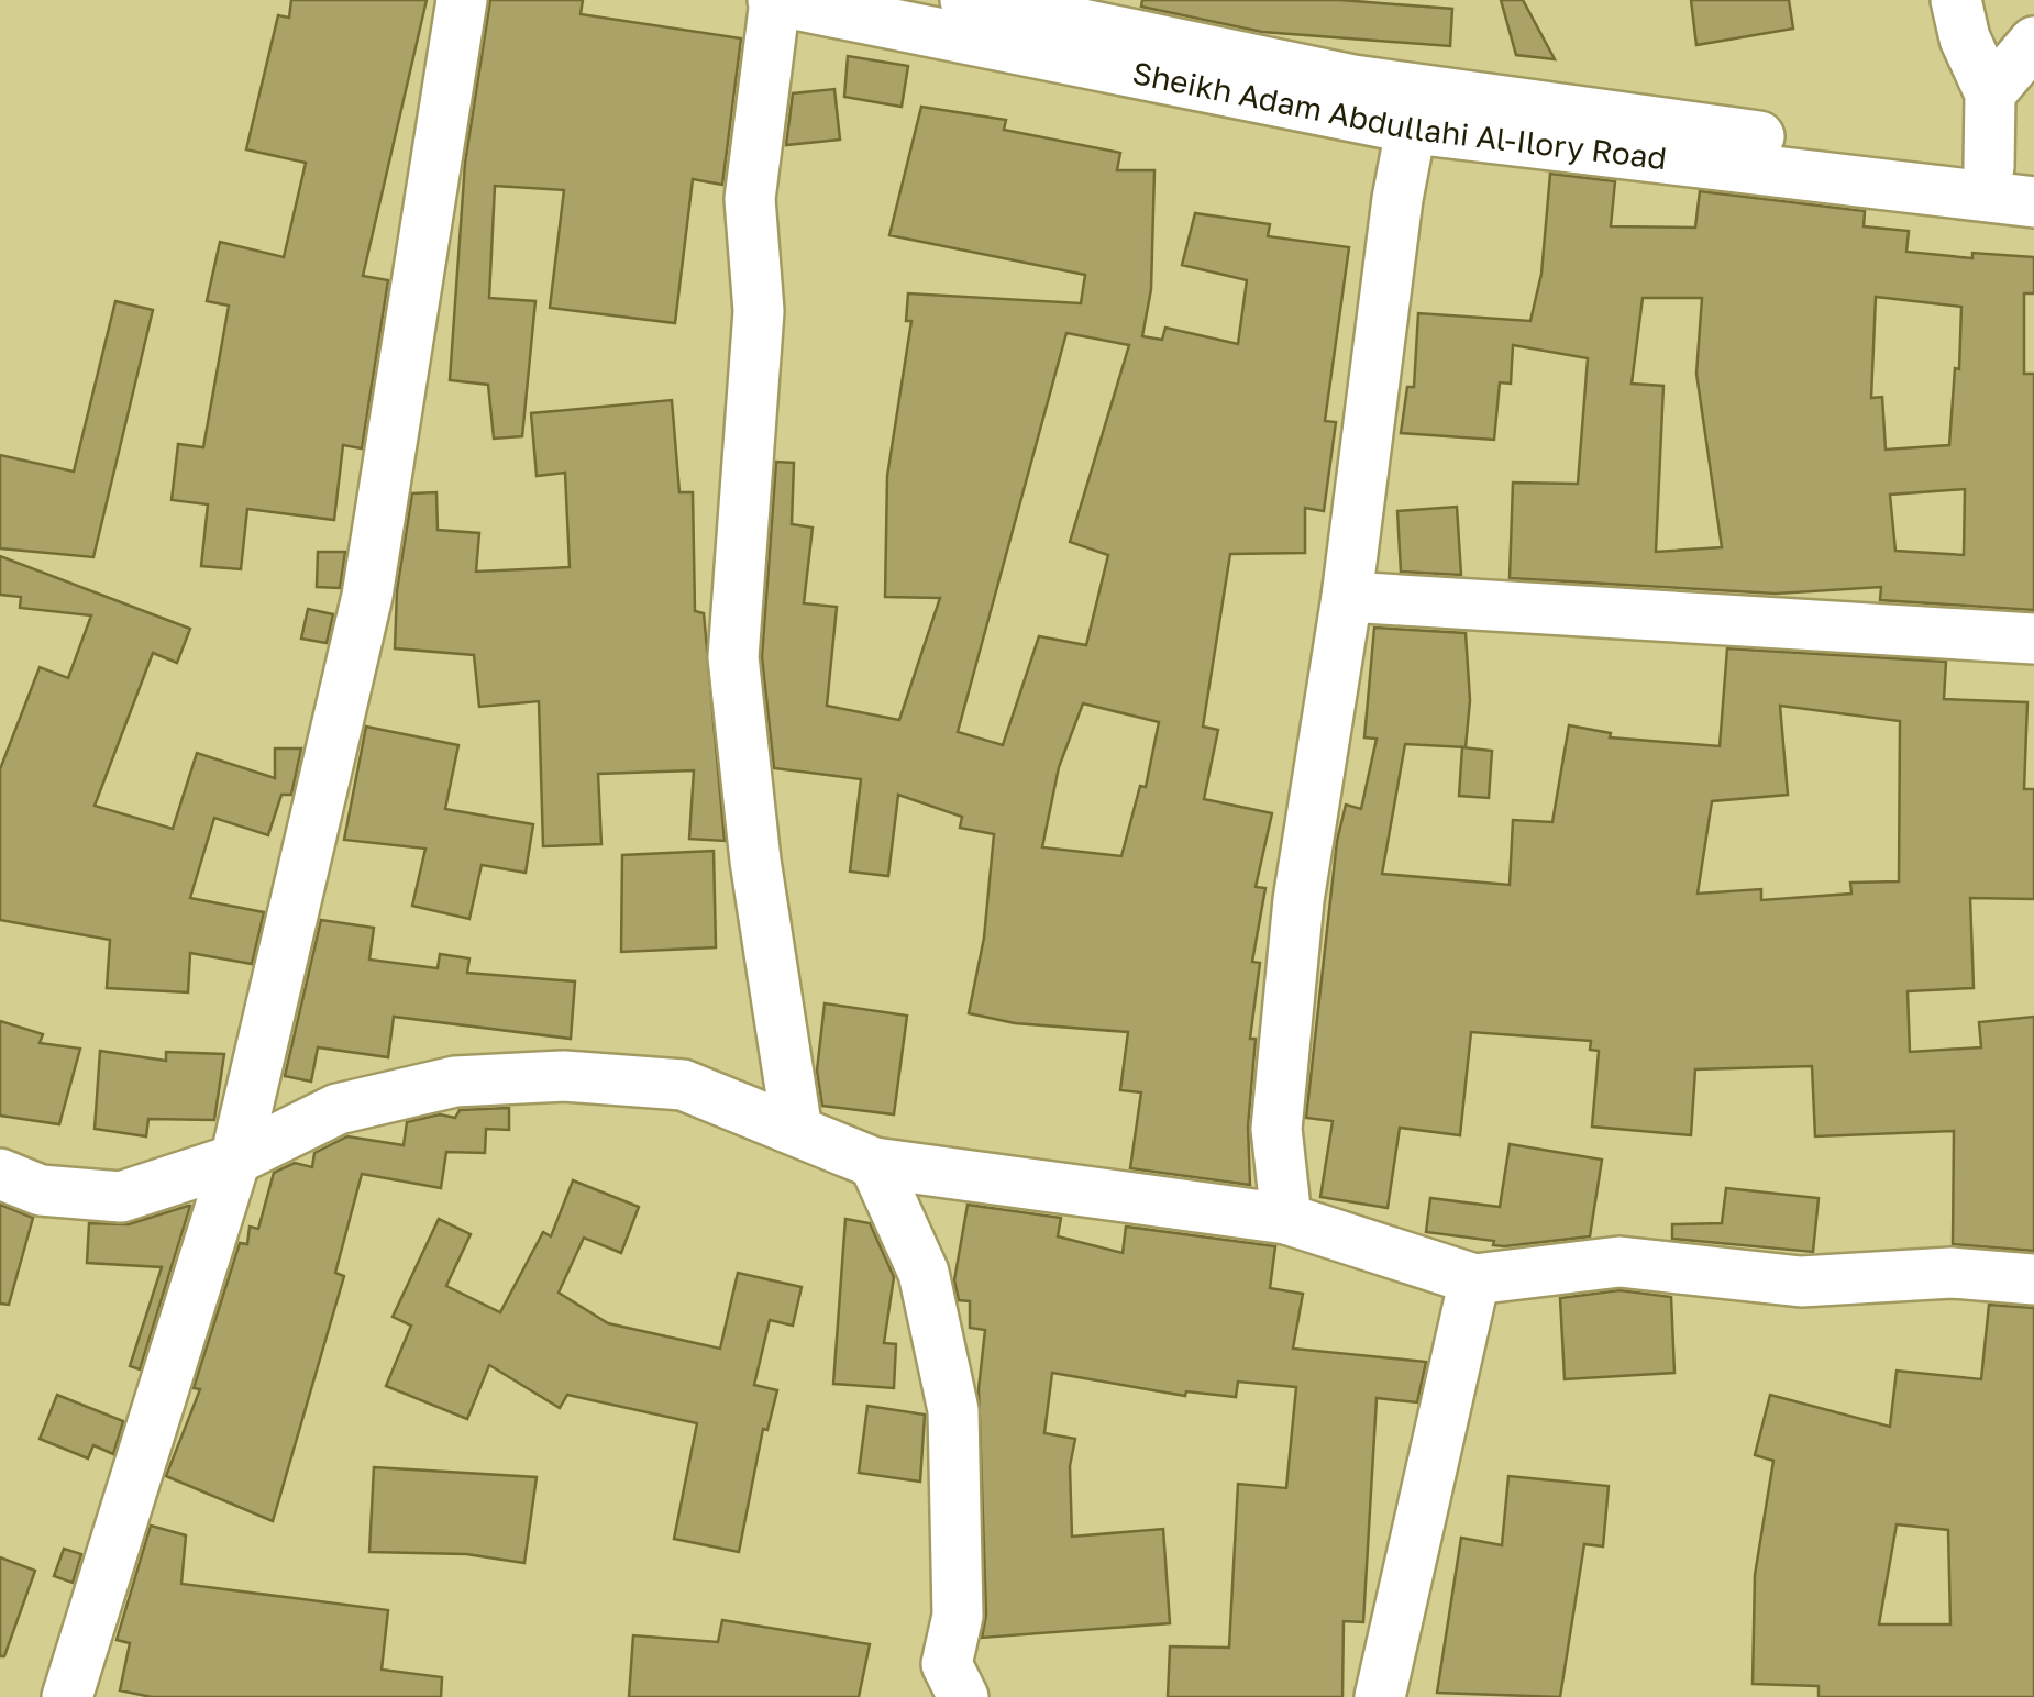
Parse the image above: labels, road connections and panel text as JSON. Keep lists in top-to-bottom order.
{
  "streets": {
    "street": ["Sheikh Adam Abdullahi Al-Ilory Road"]
  }
}
